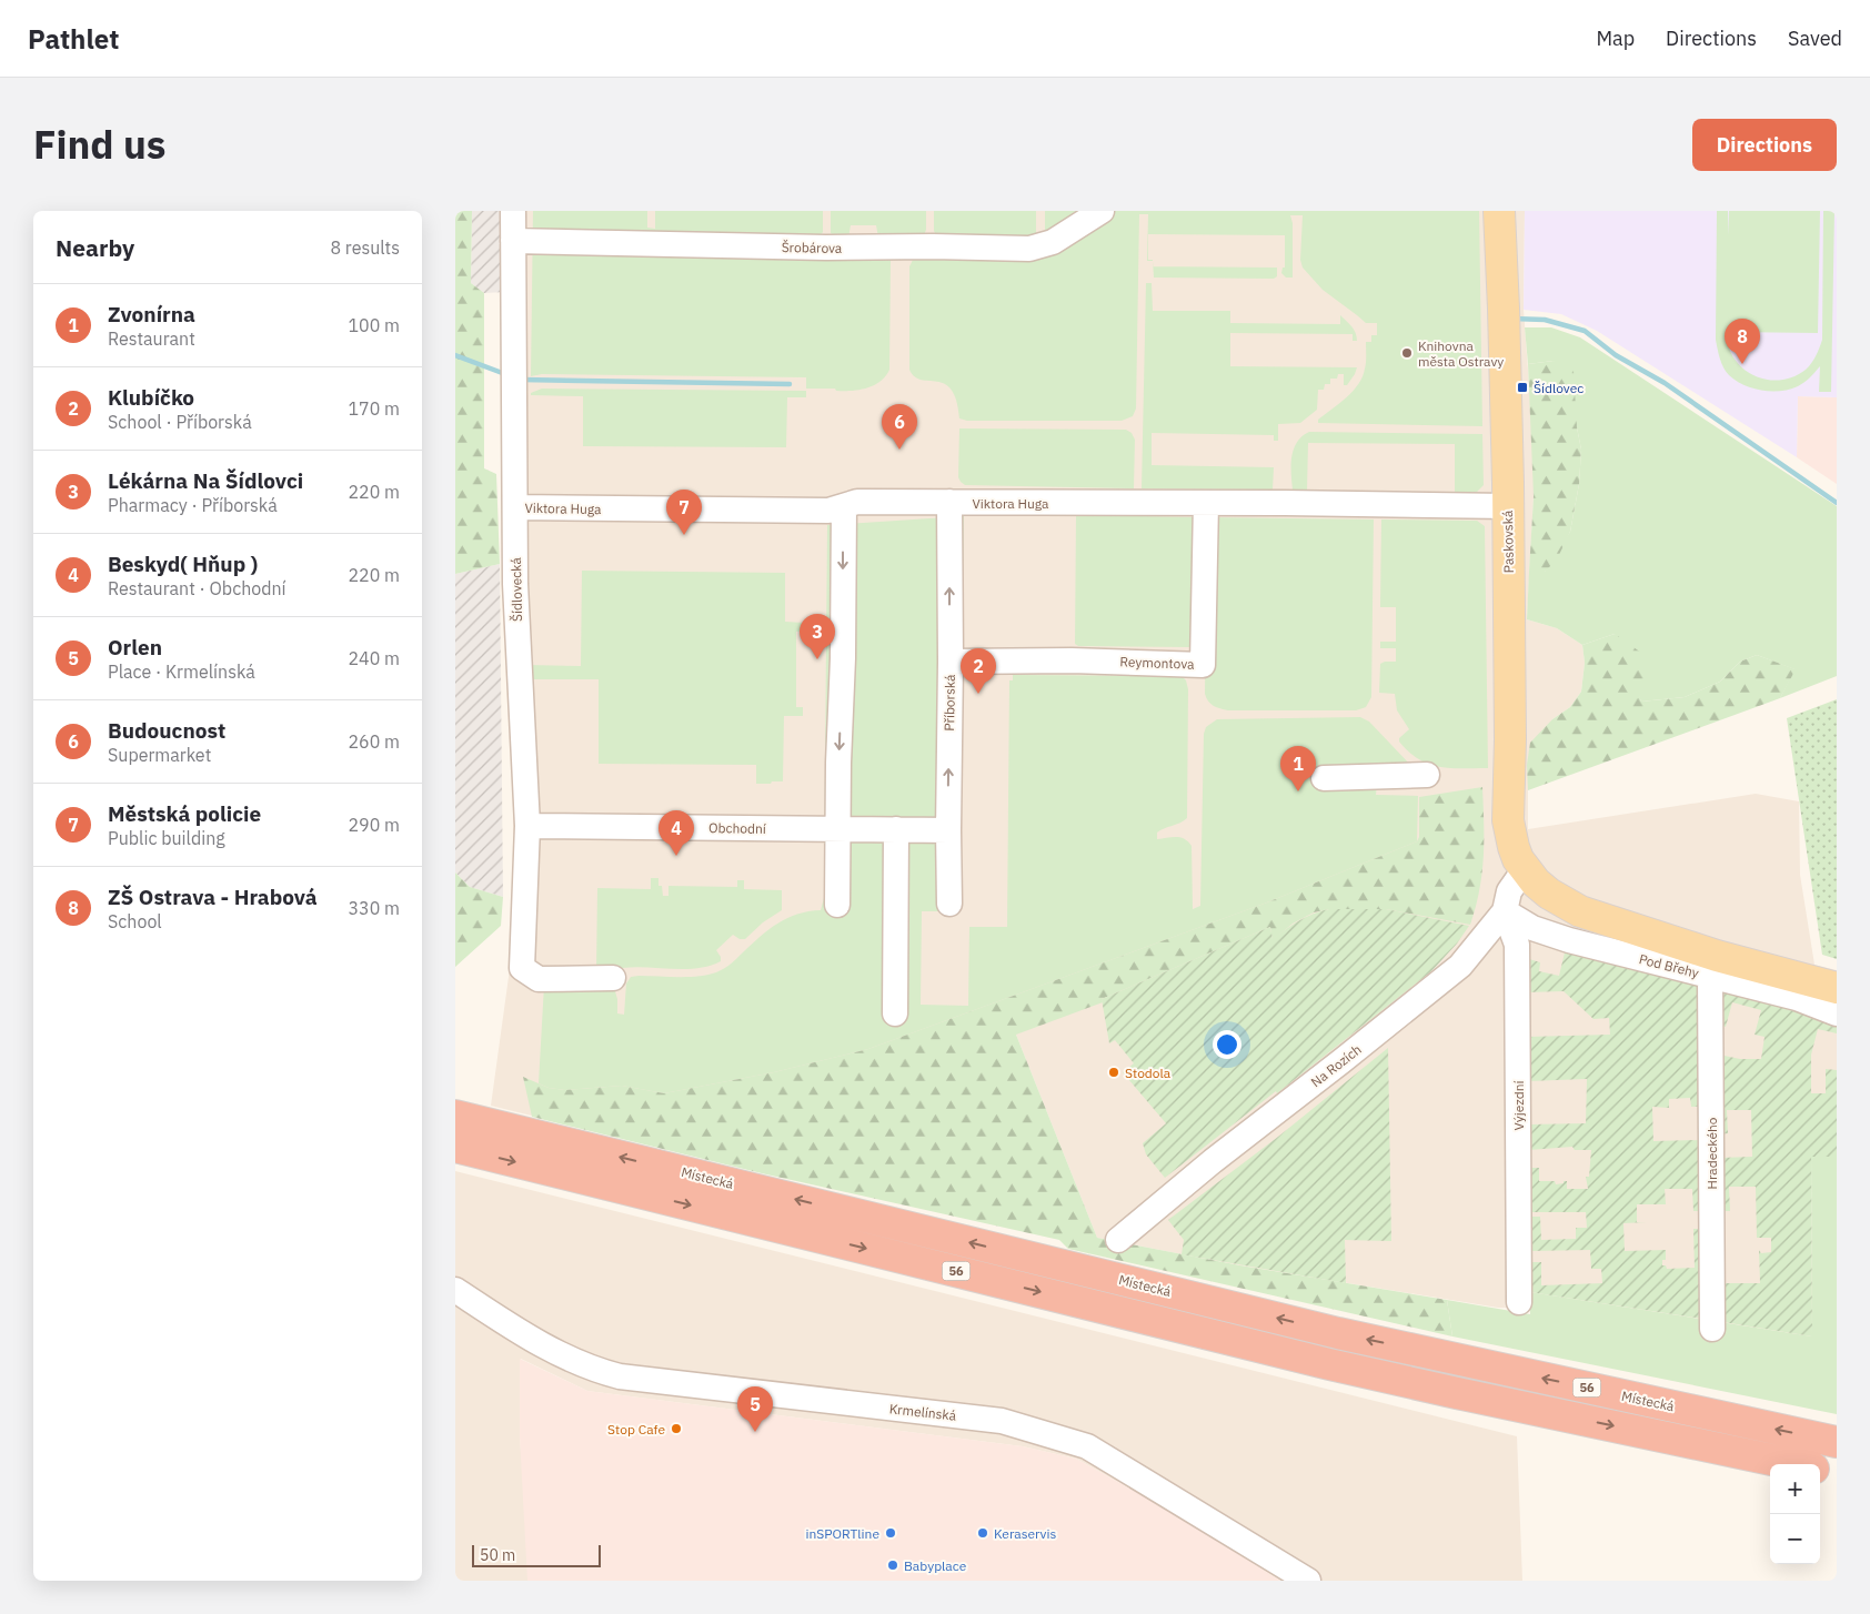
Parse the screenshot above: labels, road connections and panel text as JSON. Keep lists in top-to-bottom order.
{
  "streets": {
    "highway": ["Místecká", "56"],
    "main road": ["Paskovská"],
    "street": [
      "Šrobárova",
      "Viktora Huga",
      "Šídlovecká",
      "Reymontova",
      "Příborská",
      "Obchodní",
      "Pod Břehy",
      "Na Rozích",
      "Výjezdní",
      "Hradeckého",
      "Krmelínská"
    ]
  },
  "crossings": [
    ["Šrobárova", "Šídlovecká"],
    ["Viktora Huga", "Paskovská"],
    ["Viktora Huga", "Šídlovecká"],
    ["Viktora Huga", "Reymontova"],
    ["Viktora Huga", "Příborská"],
    ["Paskovská", "Na Rozích"],
    ["Šídlovecká", "Obchodní"],
    ["Reymontova", "Příborská"],
    ["Příborská", "Obchodní"],
    ["Pod Břehy", "Na Rozích"],
    ["Pod Břehy", "Výjezdní"],
    ["Pod Břehy", "Hradeckého"],
    ["Na Rozích", "Výjezdní"]
  ],
  "places": {
    "other": [
      "Knihovna města Ostravy",
      "Stodola",
      "Stop Cafe",
      "inSPORTline",
      "Keraservis",
      "Babyplace"
    ],
    "transit": ["Šídlovec"]
  },
  "scale_bar": "50 m",
  "page": {
    "header": "Pathlet",
    "nav": ["Map", "Directions", "Saved"],
    "title": "Find us",
    "buttons": "Directions",
    "heading": ["Nearby", "8 results"],
    "list": [
      {
        "mark": "1",
        "name": "Zvonírna",
        "note": "Restaurant",
        "value": "100 m"
      },
      {
        "mark": "2",
        "name": "Klubíčko",
        "note": "School · Příborská",
        "value": "170 m"
      },
      {
        "mark": "3",
        "name": "Lékárna Na Šídlovci",
        "note": "Pharmacy · Příborská",
        "value": "220 m"
      },
      {
        "mark": "4",
        "name": "Beskyd( Hňup )",
        "note": "Restaurant · Obchodní",
        "value": "220 m"
      },
      {
        "mark": "5",
        "name": "Orlen",
        "note": "Place · Krmelínská",
        "value": "240 m"
      },
      {
        "mark": "6",
        "name": "Budoucnost",
        "note": "Supermarket",
        "value": "260 m"
      },
      {
        "mark": "7",
        "name": "Městská policie",
        "note": "Public building",
        "value": "290 m"
      },
      {
        "mark": "8",
        "name": "ZŠ Ostrava - Hrabová",
        "note": "School",
        "value": "330 m"
      }
    ],
    "pins": [
      "8",
      "6",
      "7",
      "3",
      "2",
      "1",
      "4",
      "5"
    ],
    "map_buttons": ["+", "−"],
    "scale": "50 m"
  }
}
